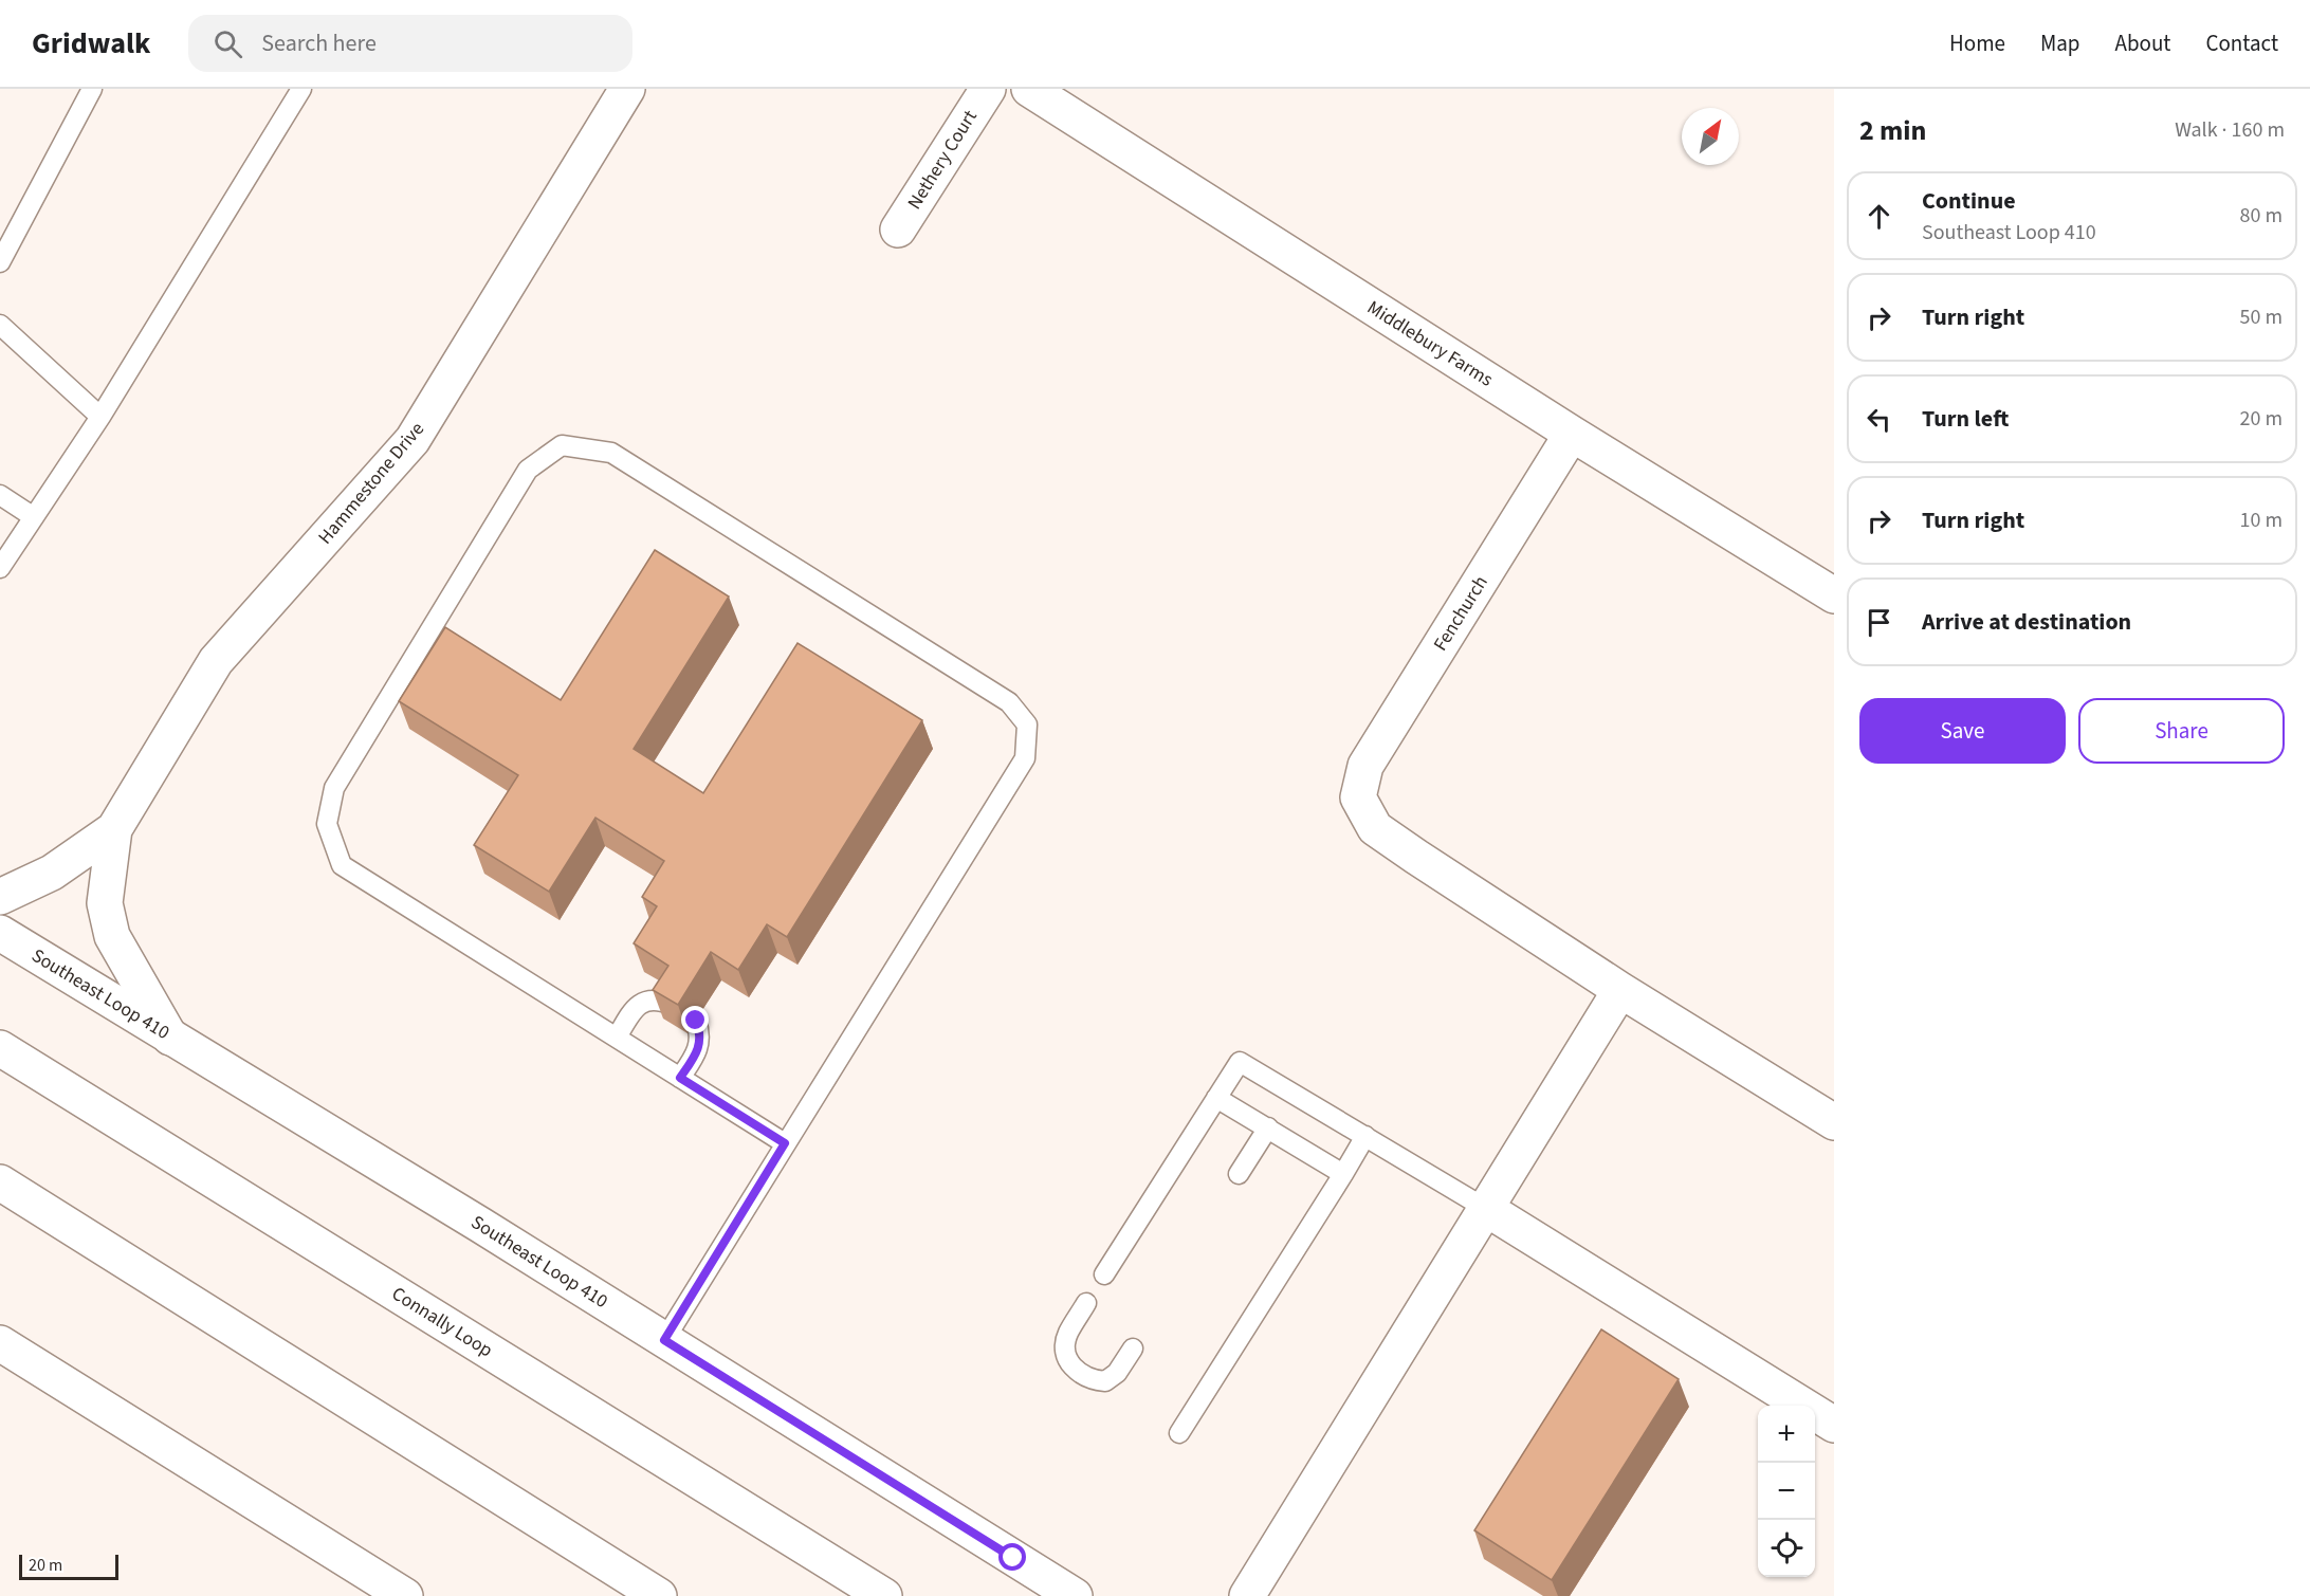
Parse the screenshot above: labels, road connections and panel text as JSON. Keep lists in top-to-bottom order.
{
  "streets": {
    "main road": [
      "Nethery Court",
      "Middlebury Farms",
      "Hammestone Drive",
      "Fenchurch",
      "Southeast Loop 410",
      "Connally Loop"
    ]
  },
  "crossings": [
    ["Middlebury Farms", "Fenchurch"],
    ["Hammestone Drive", "Southeast Loop 410"]
  ],
  "scale_bar": "20 m",
  "north": "top right",
  "page": {
    "header": "Gridwalk",
    "search": "Search here",
    "nav": [
      "Home",
      "Map",
      "About",
      "Contact"
    ],
    "heading": ["2 min", "Walk · 160 m"],
    "list": [
      ["Continue", "Southeast Loop 410", "80 m"],
      ["Turn right", "50 m"],
      ["Turn left", "20 m"],
      ["Turn right", "10 m"],
      "Arrive at destination"
    ],
    "buttons": ["Save", "Share"],
    "map_buttons": ["+", "−"],
    "scale": "20 m"
  }
}
